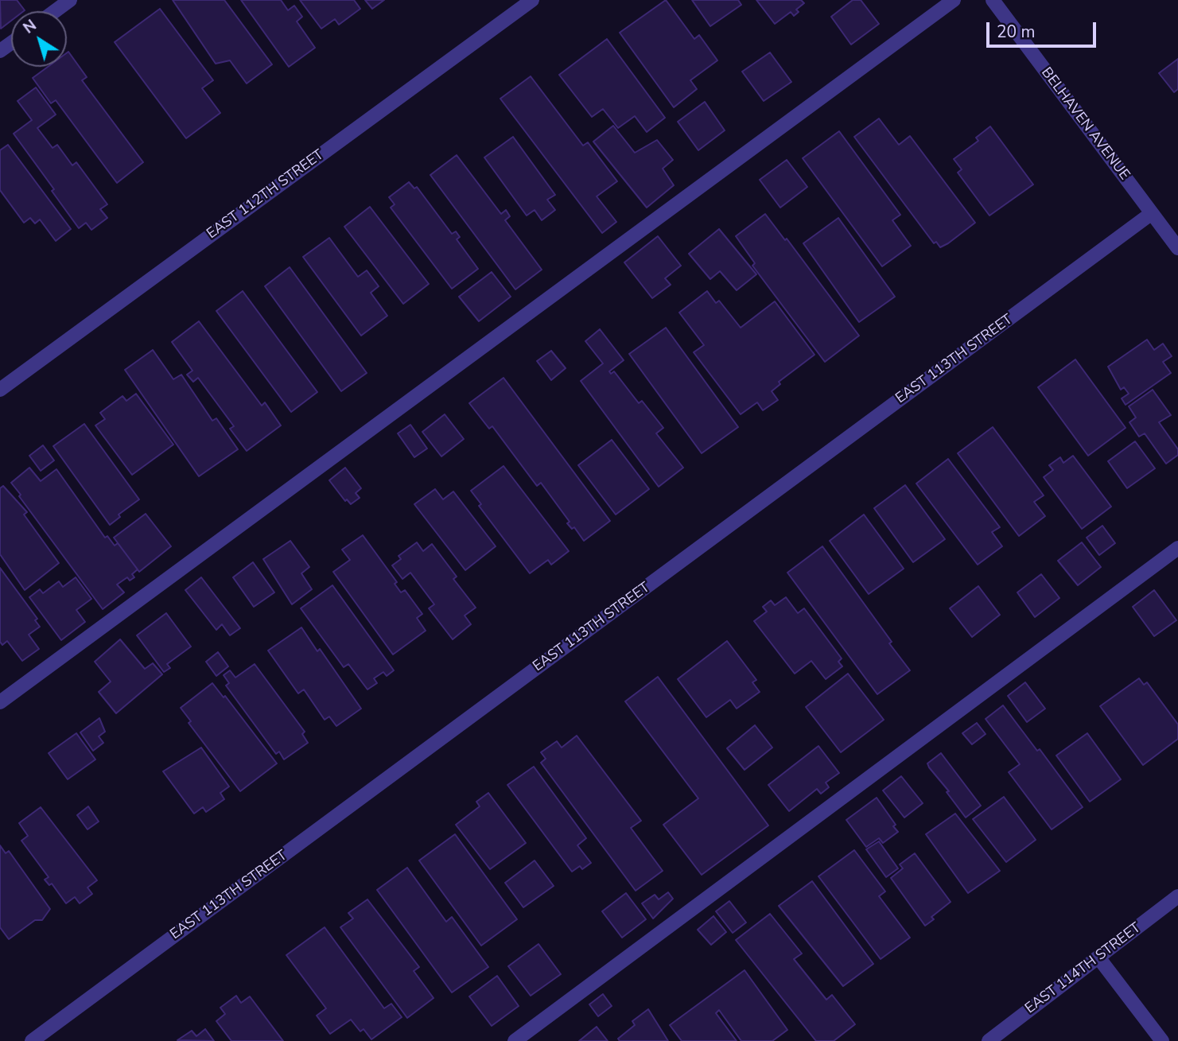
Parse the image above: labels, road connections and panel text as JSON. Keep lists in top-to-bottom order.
{
  "streets": {
    "street": [
      "BELHAVEN AVENUE",
      "EAST 112TH STREET",
      "EAST 113TH STREET",
      "EAST 114TH STREET"
    ]
  },
  "crossings": [
    ["BELHAVEN AVENUE", "EAST 113TH STREET"]
  ],
  "scale_bar": "20 m",
  "north": "top left"
}
